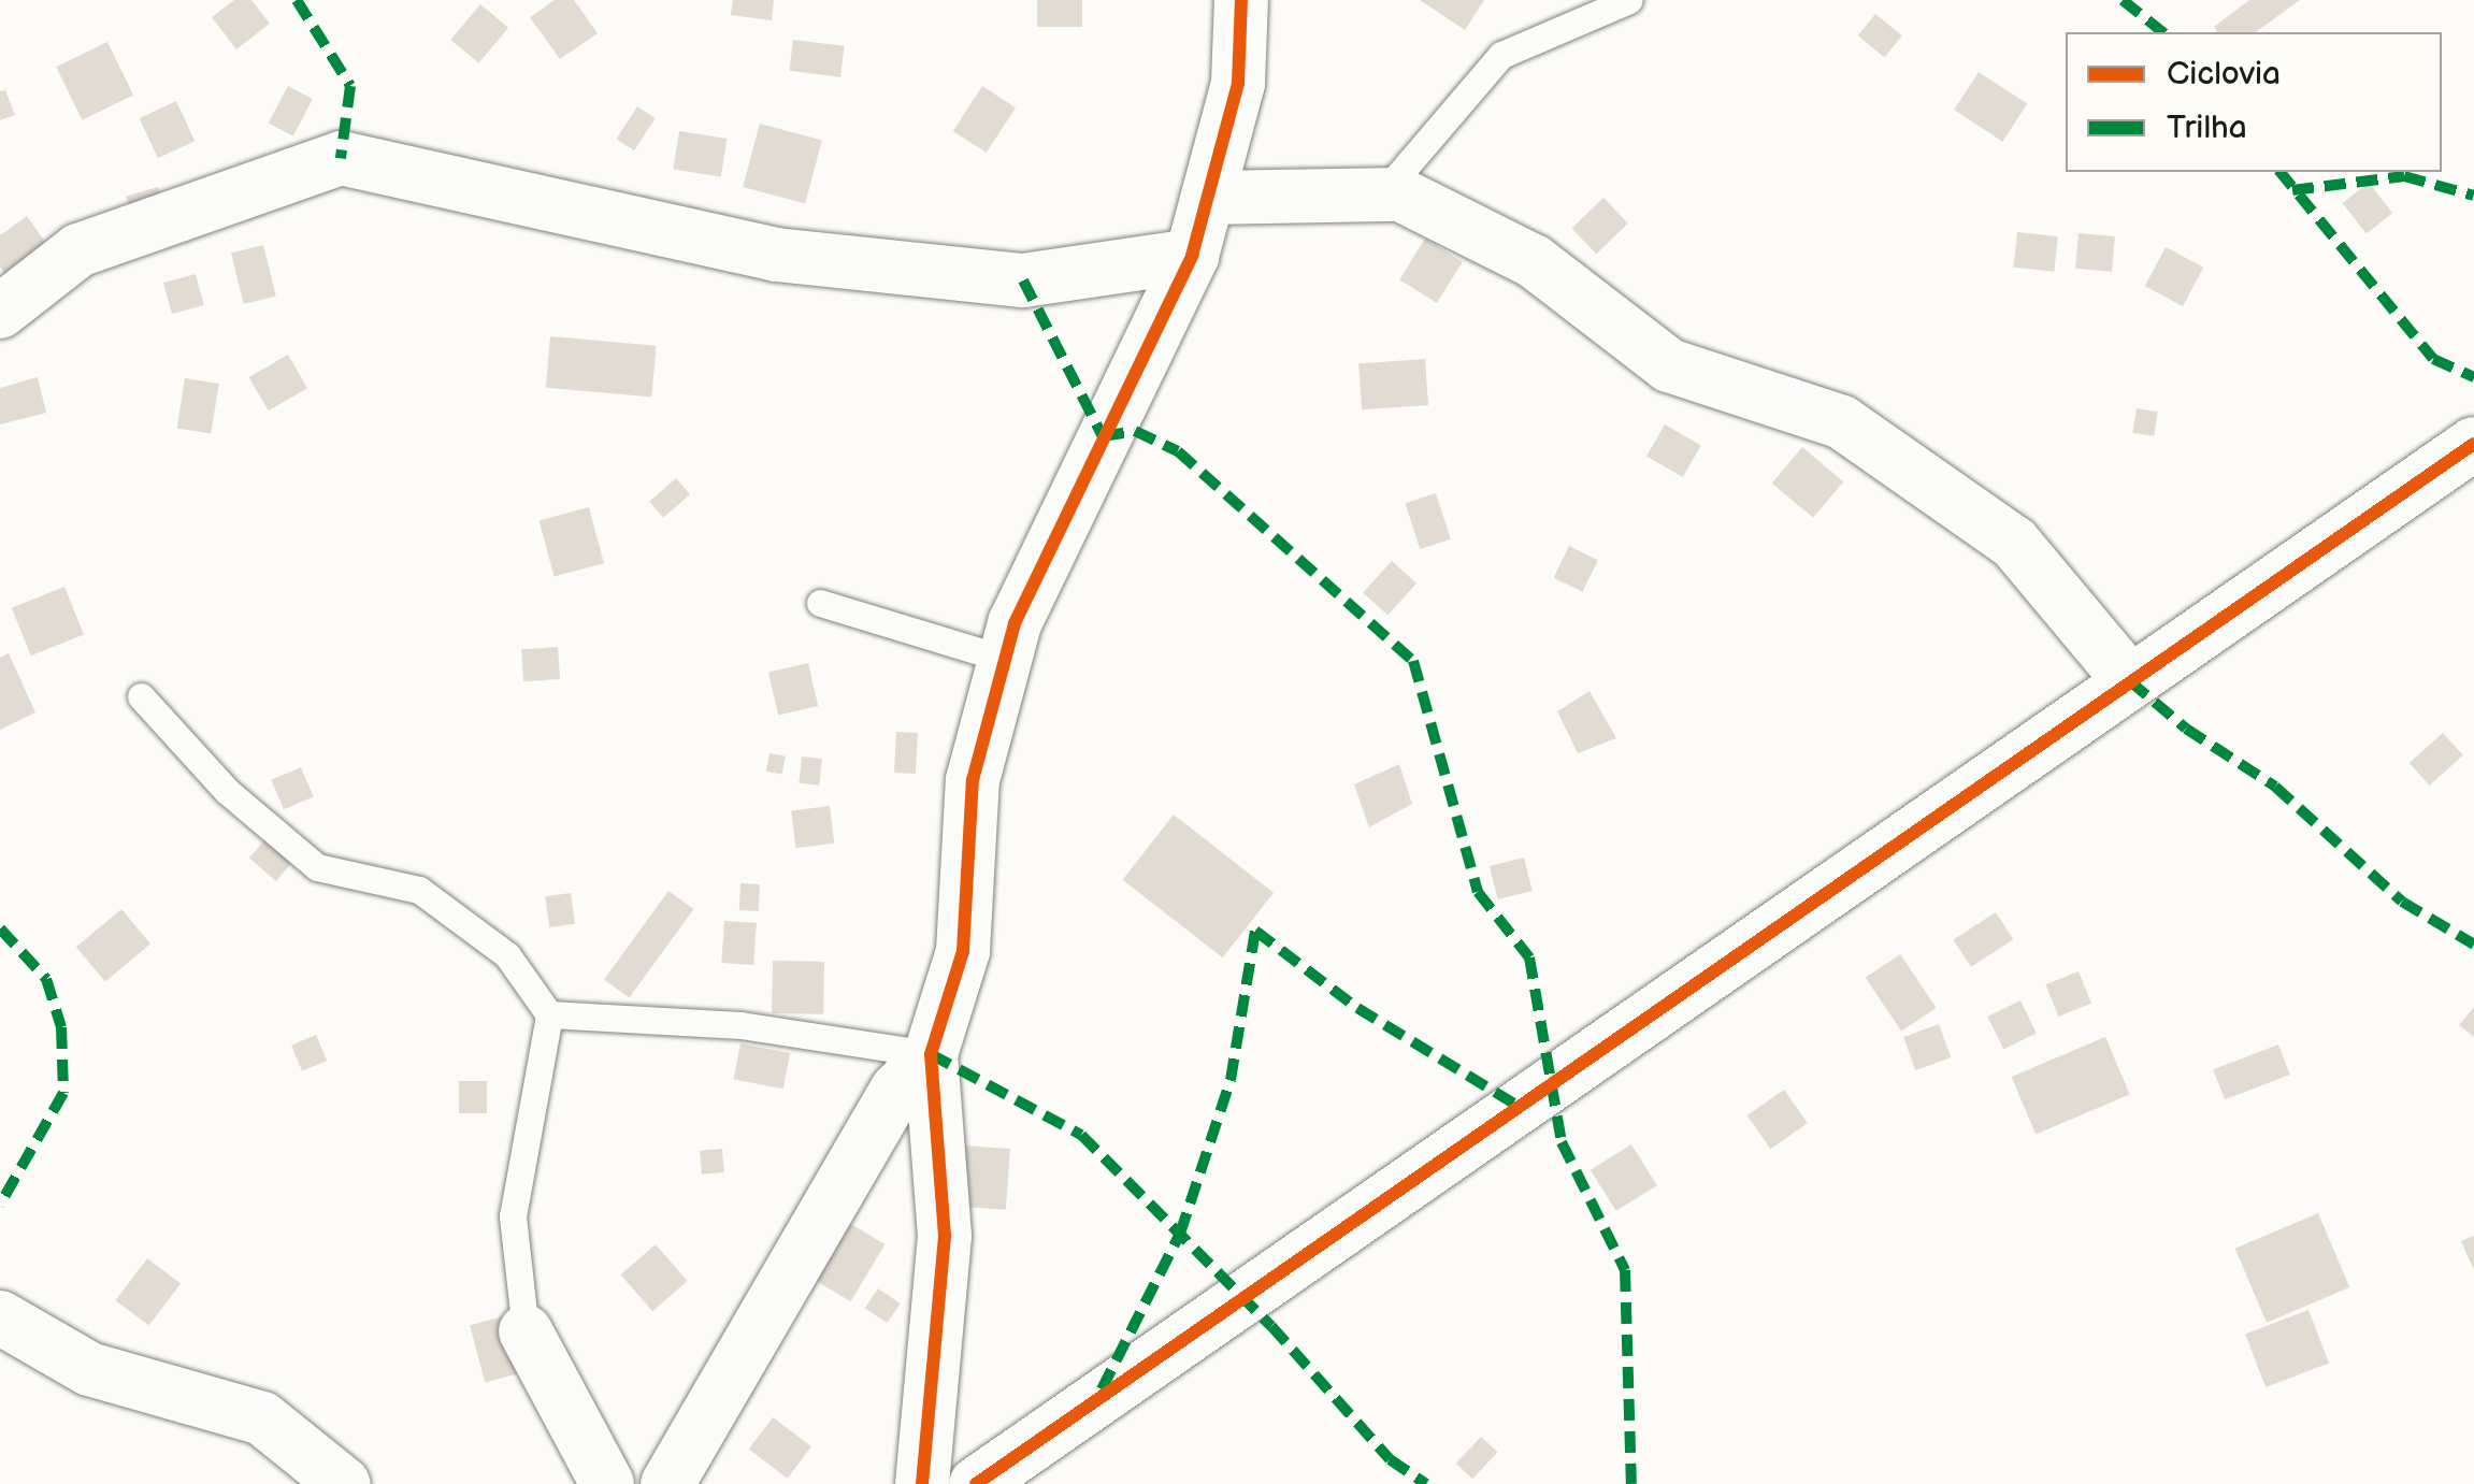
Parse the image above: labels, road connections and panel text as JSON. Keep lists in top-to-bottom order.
{
  "legend": ["Ciclovia", "Trilha"]
}
